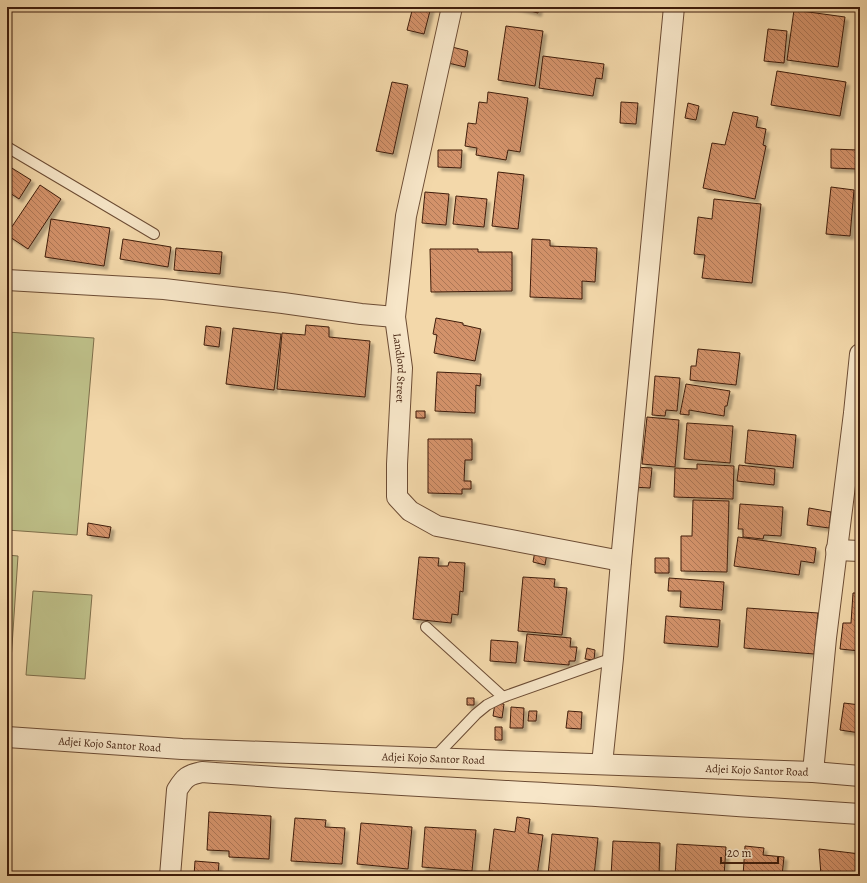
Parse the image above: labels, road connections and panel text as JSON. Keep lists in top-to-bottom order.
{
  "streets": {
    "street": ["Landlord Street", "Adjei Kojo Santor Road"]
  },
  "scale_bar": "20 m"
}
